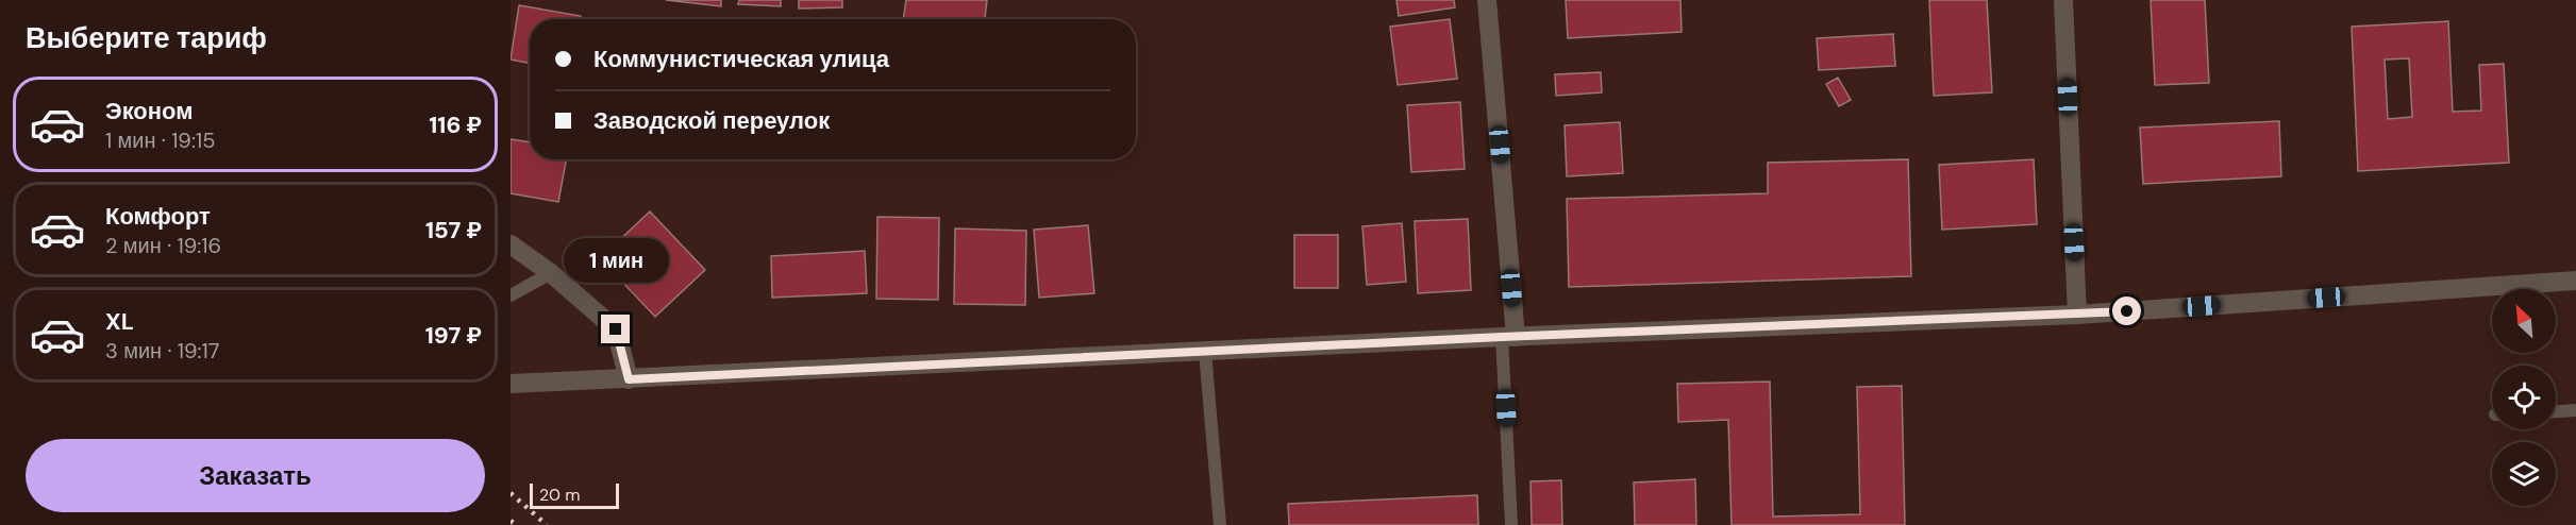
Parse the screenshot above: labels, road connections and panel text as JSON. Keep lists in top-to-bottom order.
{
  "scale_bar": "20 m",
  "north": "top left",
  "page": {
    "heading": "Выберите тариф",
    "banner": ["Коммунистическая улица", "Заводской переулок"],
    "list": [
      {
        "name": "Эконом",
        "note": "1 мин · 19:15",
        "value": "116 ₽"
      },
      {
        "name": "Комфорт",
        "note": "2 мин · 19:16",
        "value": "157 ₽"
      },
      {
        "name": "XL",
        "note": "3 мин · 19:17",
        "value": "197 ₽"
      }
    ],
    "bubble": "1 мин",
    "buttons": "Заказать",
    "scale": "20 m"
  }
}
